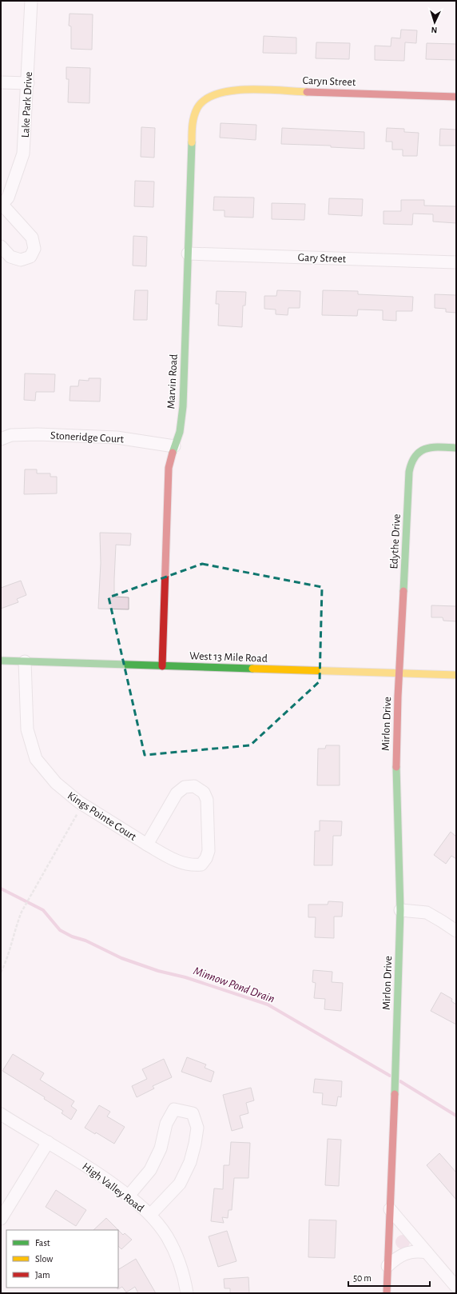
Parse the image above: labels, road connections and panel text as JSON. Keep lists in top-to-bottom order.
{
  "streets": {
    "street": [
      "Caryn Street",
      "Lake Park Drive",
      "Gary Street",
      "Marvin Road",
      "Stoneridge Court",
      "Edythe Drive",
      "West 13 Mile Road",
      "Mirlon Drive",
      "Kings Pointe Court",
      "High Valley Road"
    ]
  },
  "crossings": [
    ["Caryn Street", "Marvin Road"],
    ["Gary Street", "Marvin Road"],
    ["Marvin Road", "Stoneridge Court"],
    ["Marvin Road", "West 13 Mile Road"],
    ["Edythe Drive", "West 13 Mile Road"],
    ["Edythe Drive", "Mirlon Drive"],
    ["West 13 Mile Road", "Mirlon Drive"],
    ["West 13 Mile Road", "Kings Pointe Court"]
  ],
  "water": ["Minnow Pond Drain"],
  "legend": ["Fast", "Slow", "Jam"],
  "scale_bar": "50 m",
  "north": "bottom"
}
